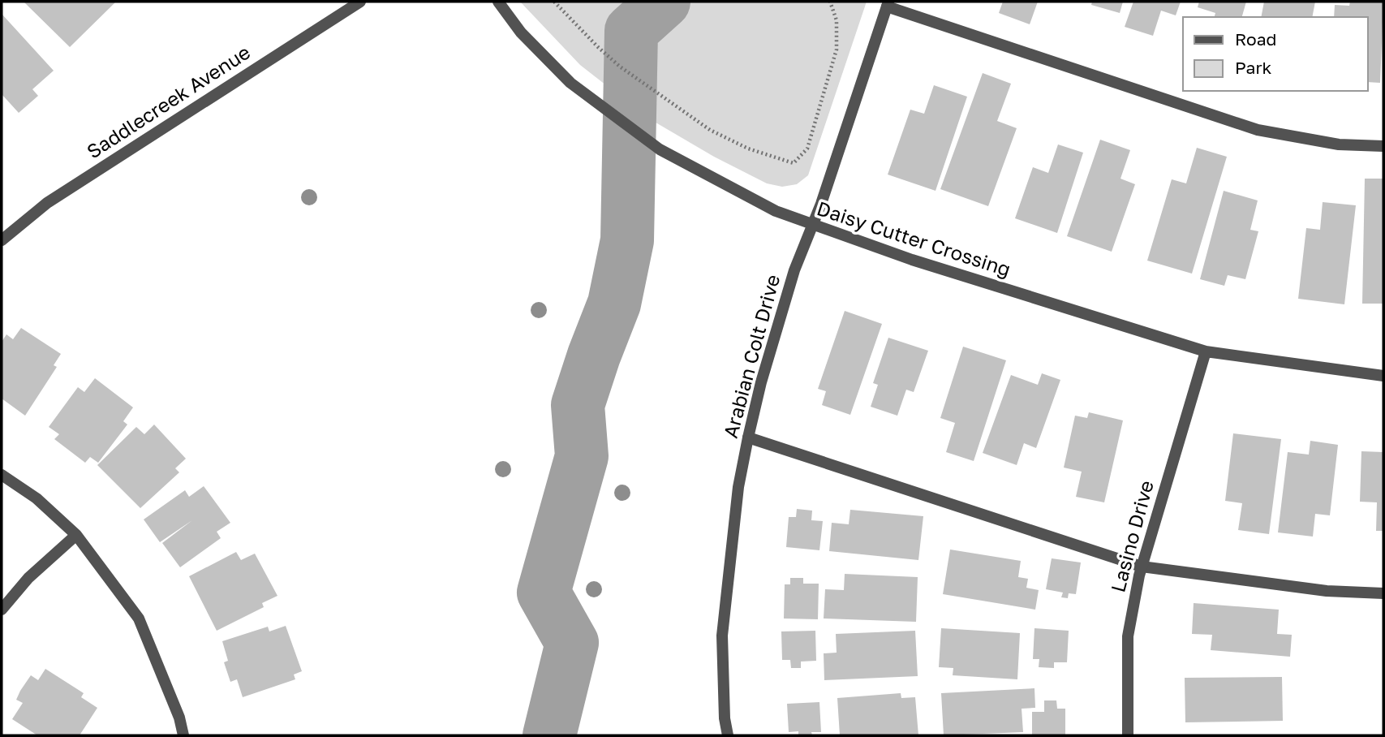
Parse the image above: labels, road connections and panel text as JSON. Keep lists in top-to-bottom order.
{
  "streets": {
    "street": [
      "Saddlecreek Avenue",
      "Daisy Cutter Crossing",
      "Arabian Colt Drive",
      "Lasino Drive"
    ]
  },
  "crossings": [
    ["Daisy Cutter Crossing", "Arabian Colt Drive"],
    ["Daisy Cutter Crossing", "Lasino Drive"]
  ],
  "legend": ["Road", "Park"]
}
